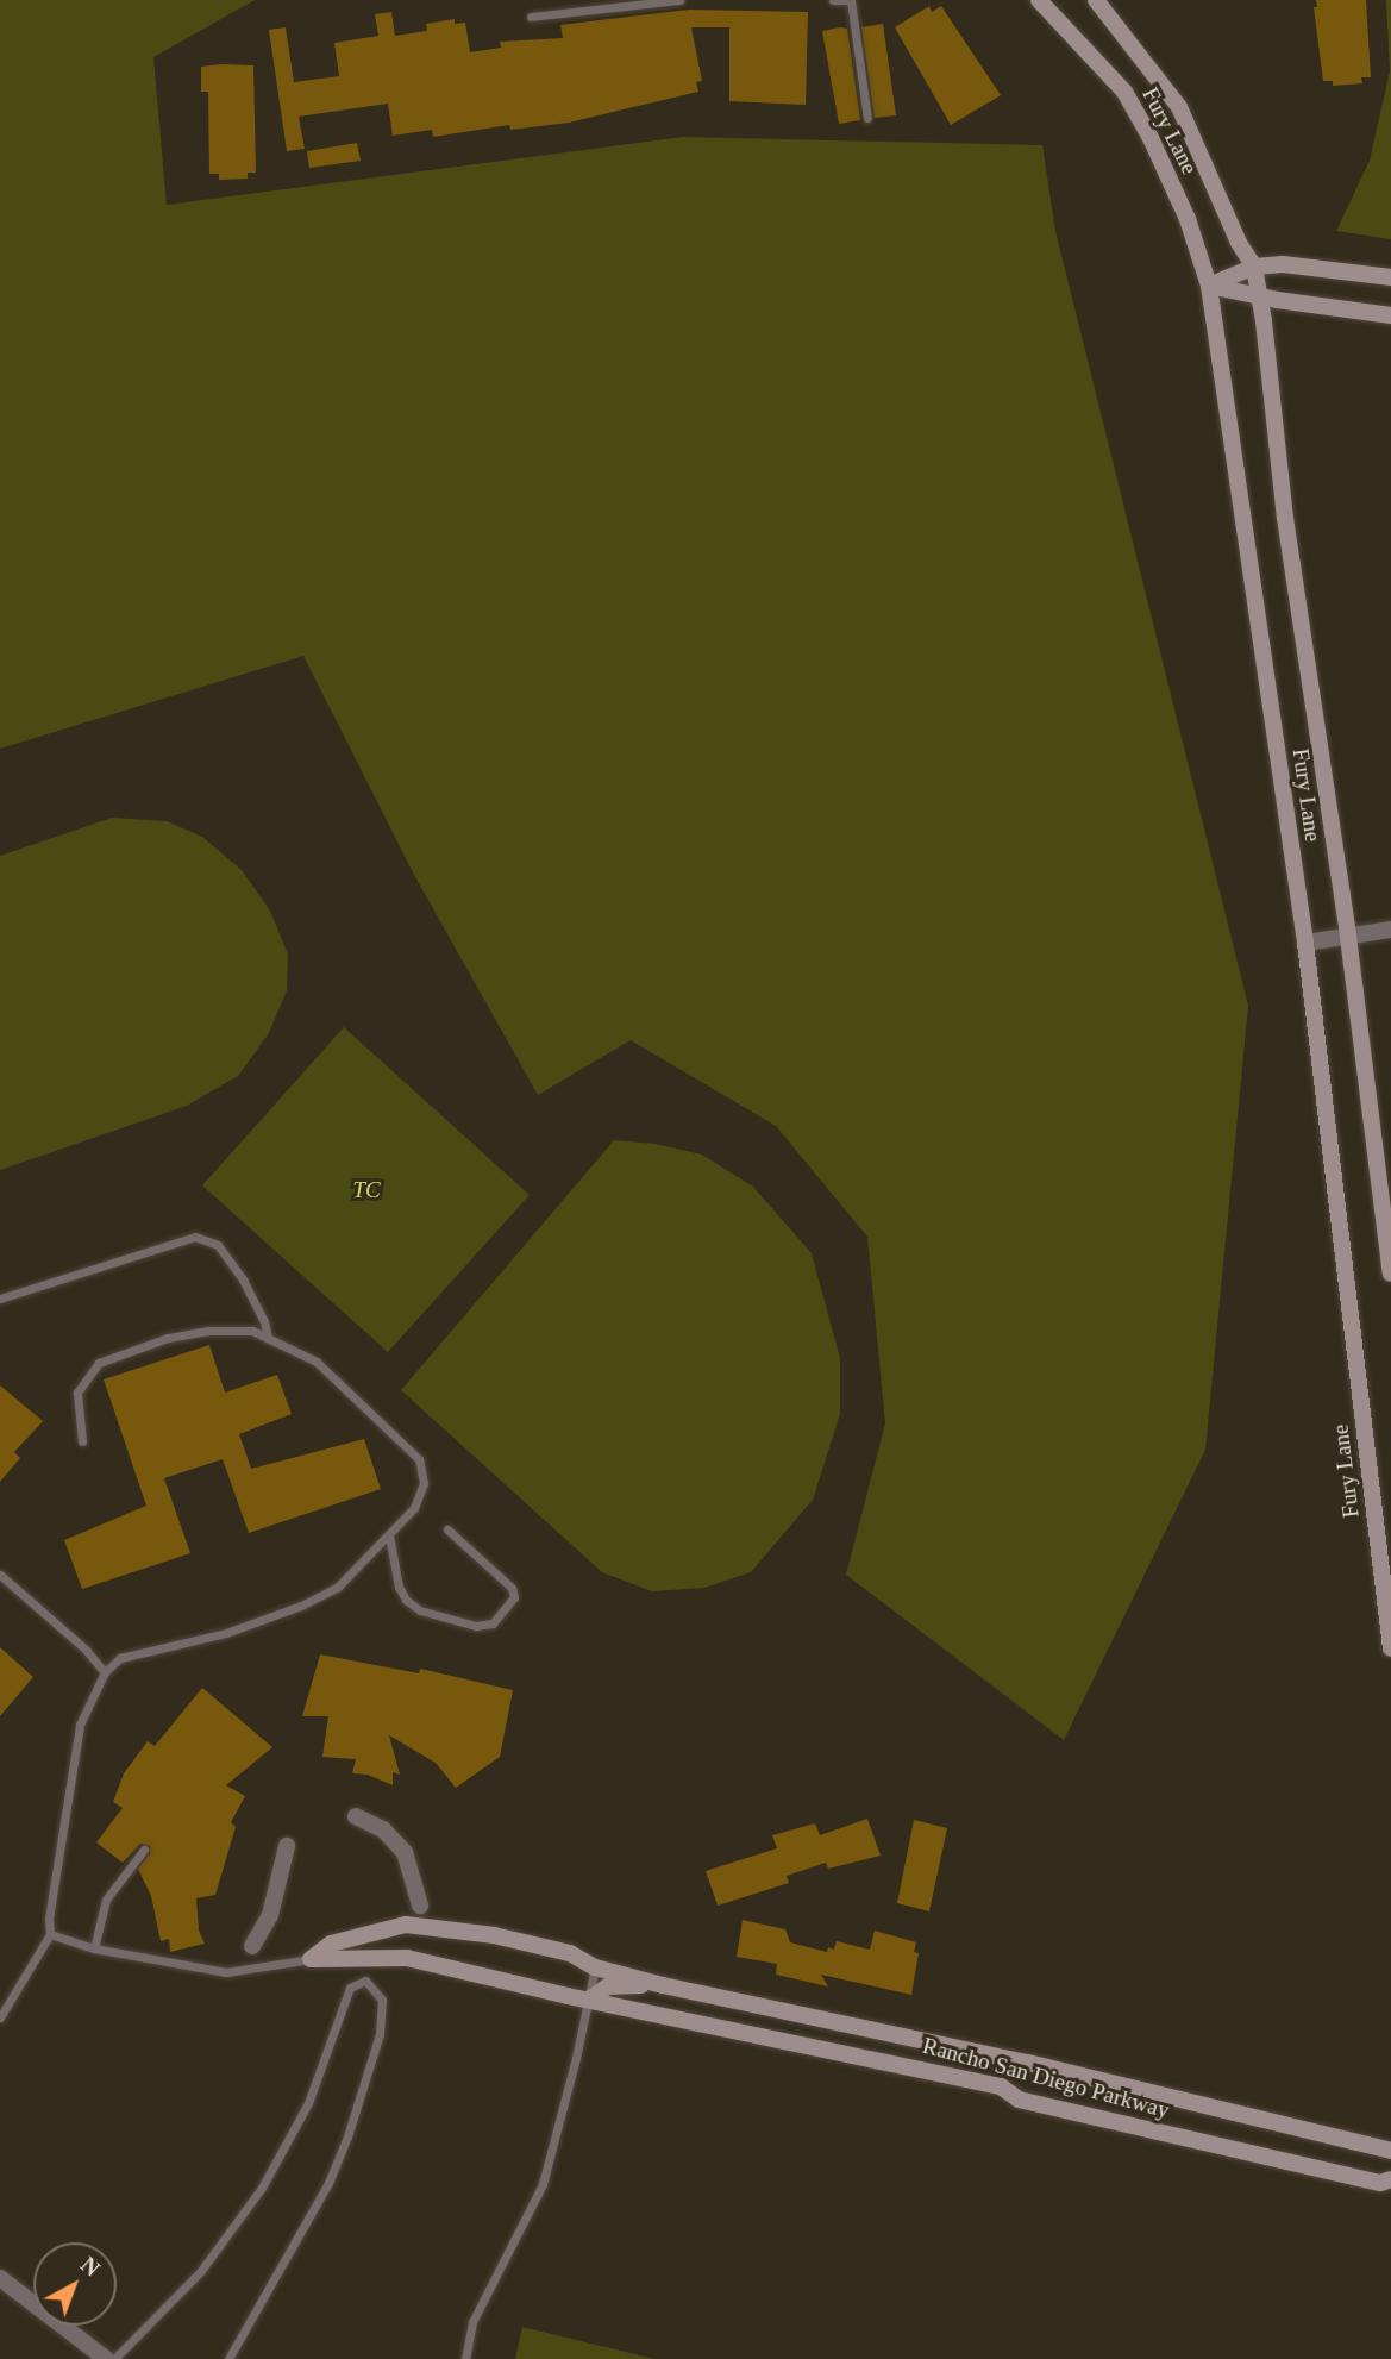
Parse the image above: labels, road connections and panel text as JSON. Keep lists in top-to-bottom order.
{
  "streets": {
    "main road": ["Fury Lane", "Rancho San Diego Parkway"]
  },
  "parks": ["TC"],
  "north": "top right"
}
